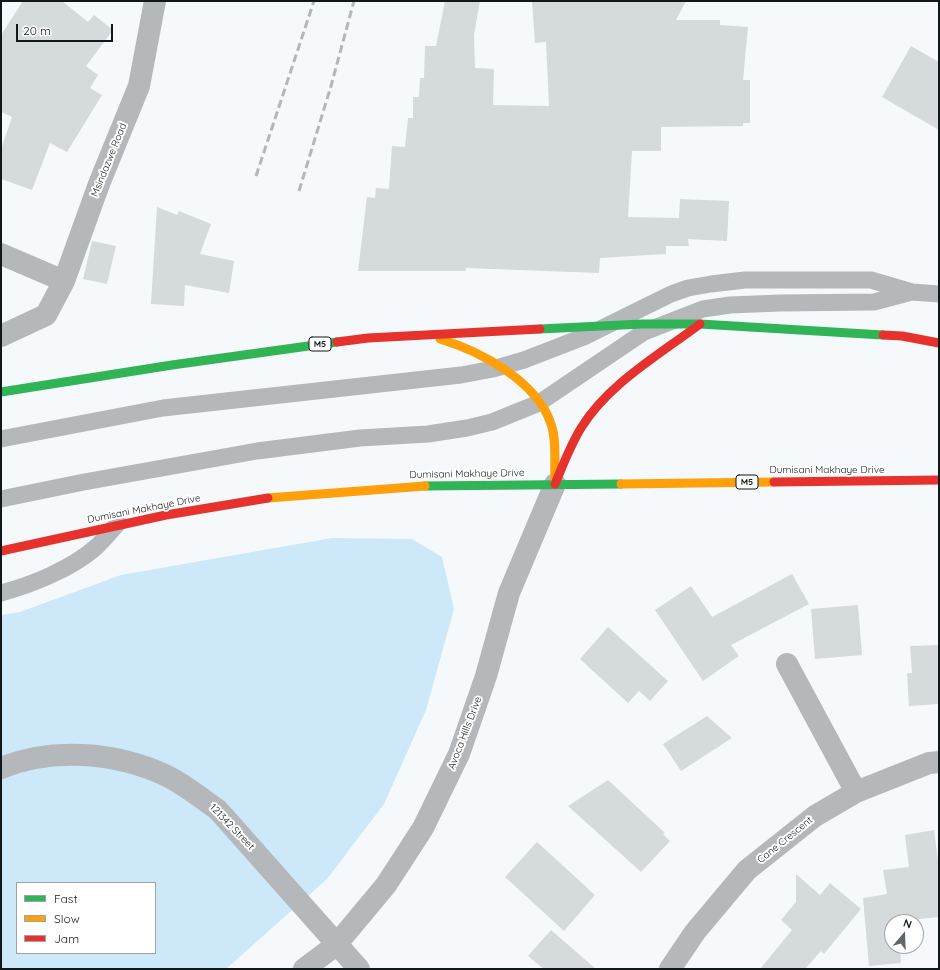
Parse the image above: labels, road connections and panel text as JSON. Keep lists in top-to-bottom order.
{
  "streets": {
    "main road": ["M5", "Dumisani Makhaye Drive"],
    "street": [
      "Msindazwe Road",
      "Avoca Hills Drive",
      "121342 Street",
      "Cane Crescent"
    ]
  },
  "crossings": [
    ["Dumisani Makhaye Drive", "Avoca Hills Drive"],
    ["Avoca Hills Drive", "121342 Street"]
  ],
  "legend": ["Fast", "Slow", "Jam"],
  "scale_bar": "20 m",
  "north": "top"
}
